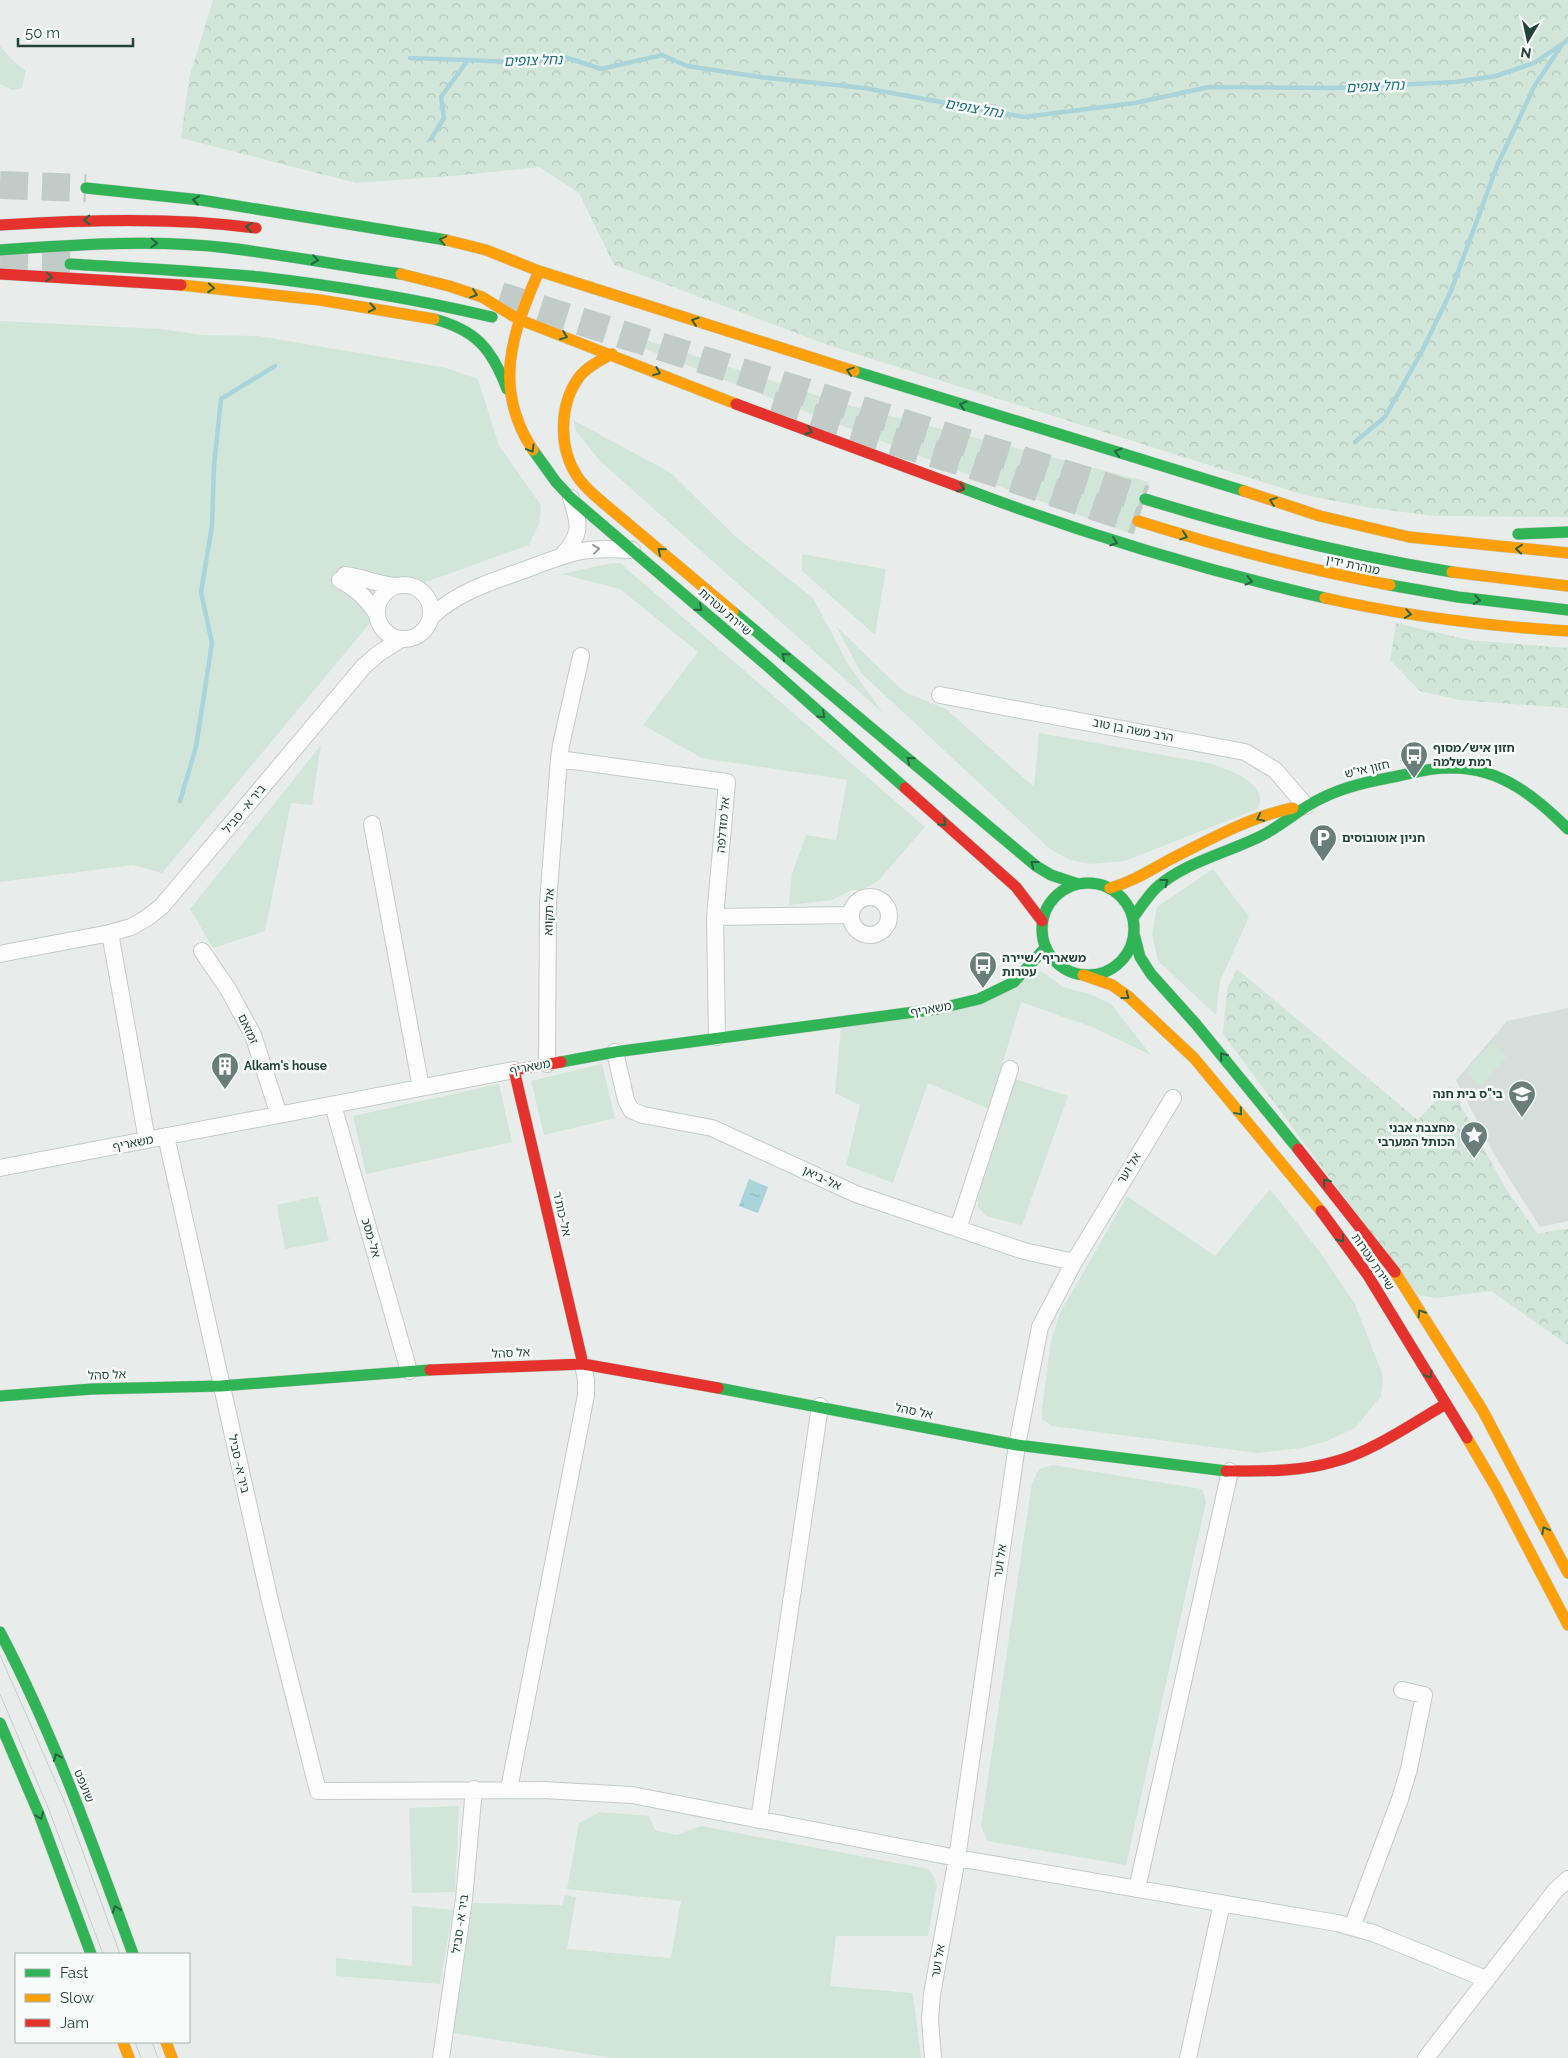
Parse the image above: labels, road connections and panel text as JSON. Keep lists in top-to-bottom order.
{
  "streets": {
    "main road": [
      "מנהרת ידין",
      "שיירת עטרות",
      "חזון אי\"ש",
      "משאריף",
      "אל-כות'ר",
      "אל סהל",
      "שועפט"
    ],
    "street": [
      "הרב משה בן טוב",
      "ביר א- סביל",
      "אל מזדלפה",
      "אל תקווא",
      "זמזאם",
      "אל וער",
      "אל-ביאן",
      "אל-מסכ"
    ]
  },
  "crossings": [
    ["שיירת עטרות", "חזון אי\"ש"],
    ["שיירת עטרות", "משאריף"],
    ["שיירת עטרות", "אל סהל"],
    ["הרב משה בן טוב", "חזון אי\"ש"],
    ["חזון אי\"ש", "משאריף"],
    ["ביר א- סביל", "משאריף"],
    ["ביר א- סביל", "אל סהל"],
    ["אל מזדלפה", "אל תקווא"],
    ["אל מזדלפה", "משאריף"],
    ["אל תקווא", "משאריף"],
    ["משאריף", "זמזאם"],
    ["משאריף", "אל-ביאן"],
    ["משאריף", "אל-כות'ר"],
    ["משאריף", "אל-מסכ"],
    ["אל וער", "אל-ביאן"],
    ["אל וער", "אל סהל"],
    ["אל-כות'ר", "אל סהל"],
    ["אל-מסכ", "אל סהל"]
  ],
  "water": ["נחל צופים"],
  "places": {
    "bus stop": ["חזון איש/מסוף רמת שלמה", "משאריף/שיירה עטרות"],
    "parking": ["חניון אוטובוסים"],
    "building": ["Alkam's house"],
    "school or university": ["בי\"ס בית חנה"],
    "place": ["מחצבת אבני הכותל המערבי"]
  },
  "legend": ["Fast", "Slow", "Jam"],
  "scale_bar": "50 m",
  "north": "bottom"
}
